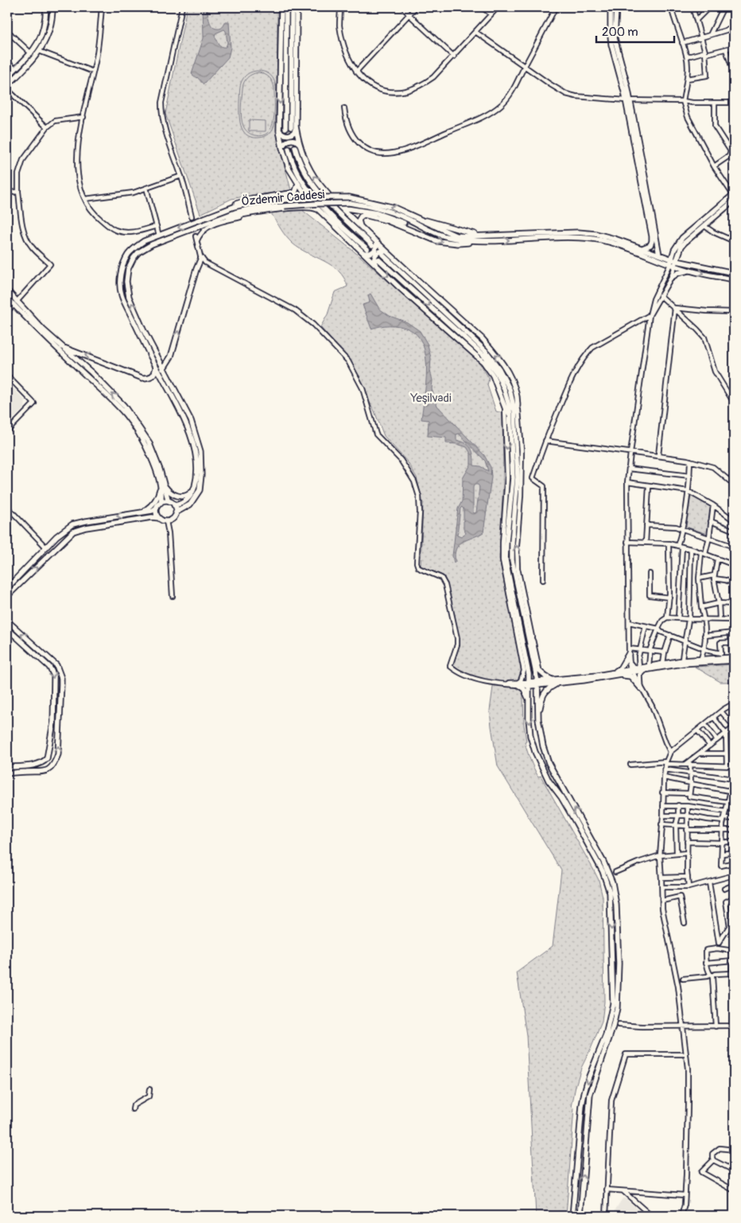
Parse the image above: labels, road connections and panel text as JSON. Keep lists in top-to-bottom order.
{
  "streets": {
    "main road": ["Özdemir Caddesi"]
  },
  "parks": ["Yeşilvadi"],
  "scale_bar": "200 m"
}
